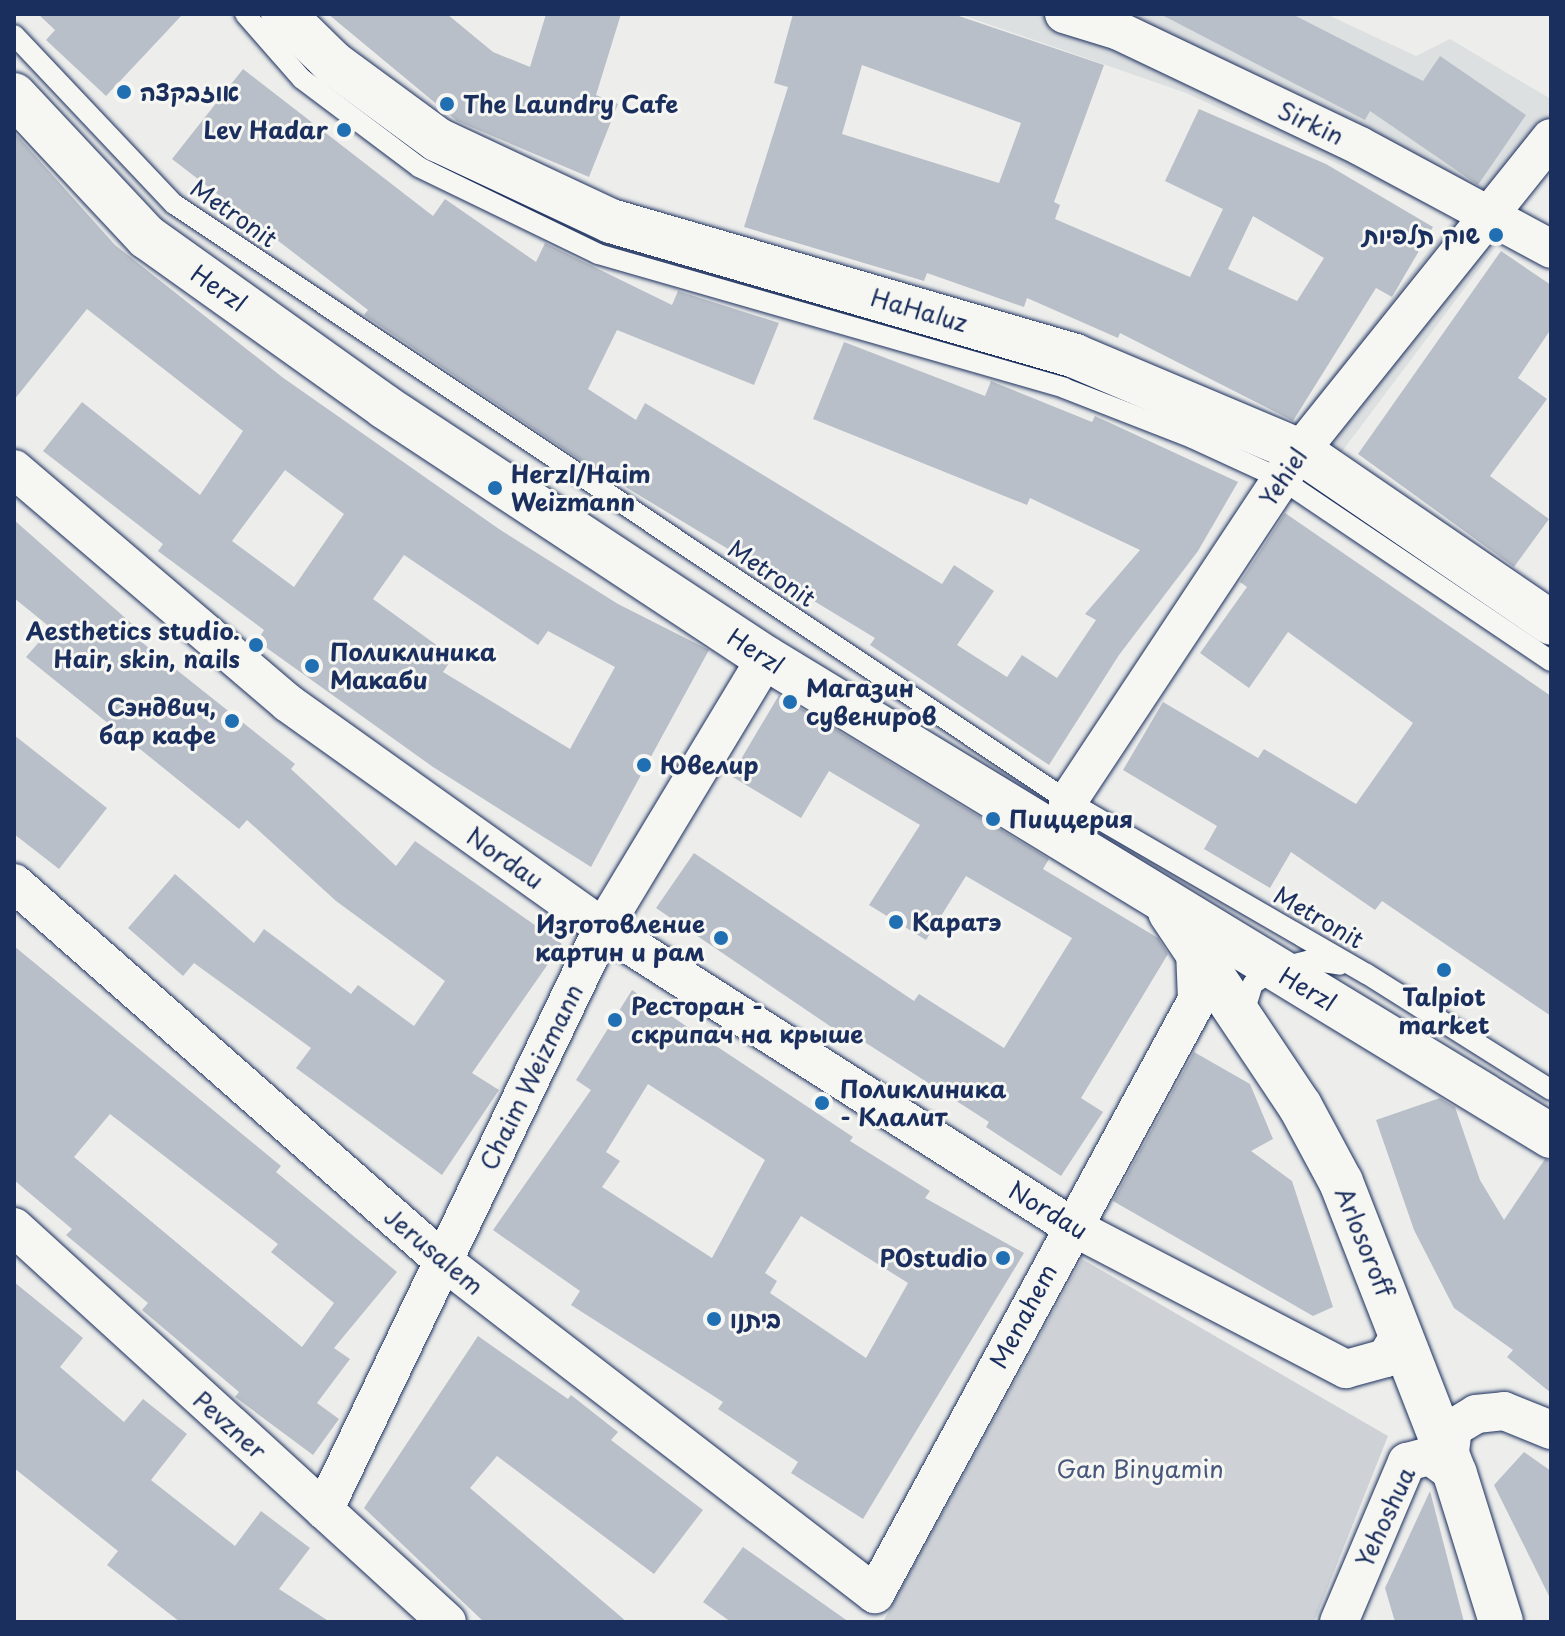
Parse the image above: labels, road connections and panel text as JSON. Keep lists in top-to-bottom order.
{
  "streets": {
    "street": [
      "Sirkin",
      "Herzl",
      "HaHaluz",
      "Yehiel",
      "Nordau",
      "Chaim Weizmann",
      "Arlosoroff",
      "Jerusalem",
      "Menahem",
      "Pevzner",
      "Yehoshua"
    ],
    "lane": ["Metronit"]
  },
  "crossings": [
    ["Sirkin", "Yehiel"],
    ["Metronit", "Herzl"],
    ["Metronit", "Yehiel"],
    ["Herzl", "Yehiel"],
    ["Herzl", "Chaim Weizmann"],
    ["Herzl", "Arlosoroff"],
    ["HaHaluz", "Yehiel"],
    ["Nordau", "Chaim Weizmann"],
    ["Nordau", "Arlosoroff"],
    ["Nordau", "Menahem"],
    ["Chaim Weizmann", "Jerusalem"],
    ["Chaim Weizmann", "Pevzner"],
    ["Arlosoroff", "Menahem"],
    ["Arlosoroff", "Yehoshua"],
    ["Jerusalem", "Menahem"]
  ],
  "parks": ["Gan Binyamin"],
  "places": [
    "אוזבקצה",
    "The Laundry Cafe",
    "Lev Hadar",
    "שוק תלפיות",
    "Herzl/Haim Weizmann",
    "Aesthetics studio. Hair, skin, nails",
    "Поликлиника Макаби",
    "Магазин сувениров",
    "Сэндвич, бар кафе",
    "Ювелир",
    "Пиццерия",
    "Каратэ",
    "Изготовление картин и рам",
    "Talpiot market",
    "Ресторан - скрипач на крыше",
    "Поликлиника - Клалит",
    "POstudio",
    "ביתנו"
  ]
}
